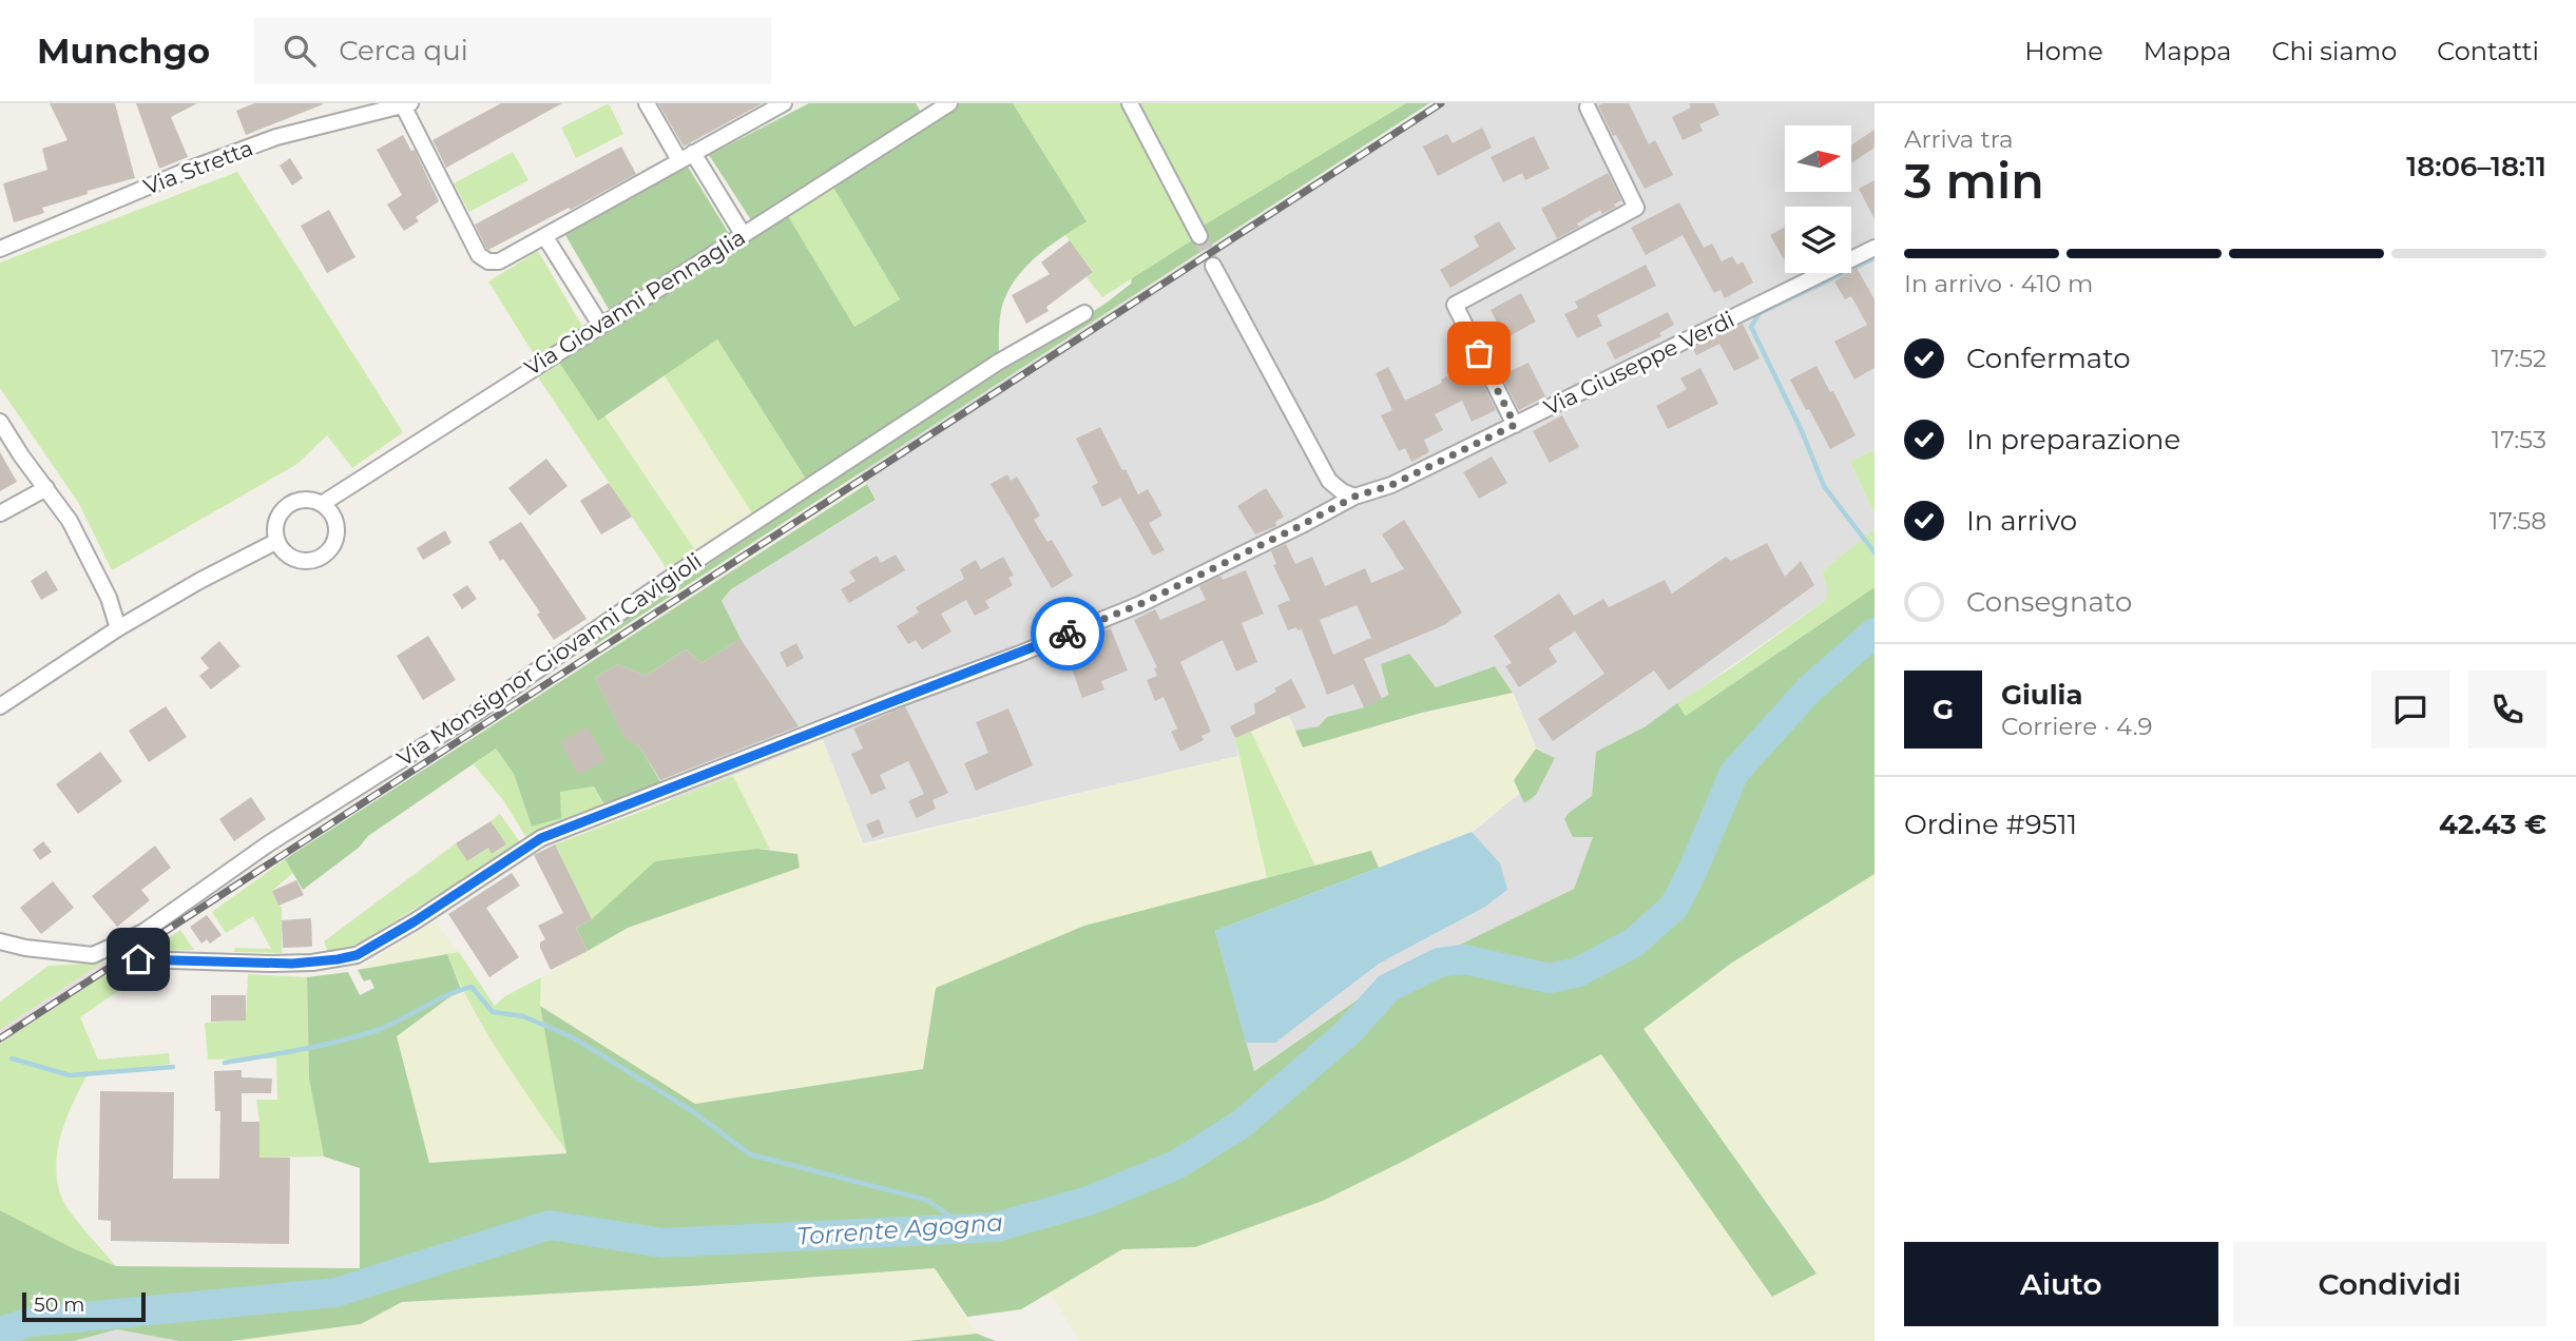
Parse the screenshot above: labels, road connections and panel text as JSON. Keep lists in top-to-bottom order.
{
  "streets": {
    "street": [
      "Via Stretta",
      "Via Giovanni Pennaglia",
      "Via Giuseppe Verdi",
      "Via Monsignor Giovanni Cavigioli"
    ]
  },
  "water": ["Torrente Agogna"],
  "scale_bar": "50 m",
  "north": "right",
  "page": {
    "header": "Munchgo",
    "search": "Cerca qui",
    "nav": [
      "Home",
      "Mappa",
      "Chi siamo",
      "Contatti"
    ],
    "heading": ["3 min", "Arriva tra", "18:06–18:11"],
    "panel": [
      "Giulia",
      "Corriere · 4.9",
      "Ordine #9511",
      "42.43 €"
    ],
    "bar": "In arrivo · 410 m",
    "list": [
      ["Confermato", "17:52"],
      ["In preparazione", "17:53"],
      ["In arrivo", "17:58"],
      "Consegnato"
    ],
    "round": "G",
    "buttons": ["Aiuto", "Condividi"],
    "scale": "50 m"
  }
}
